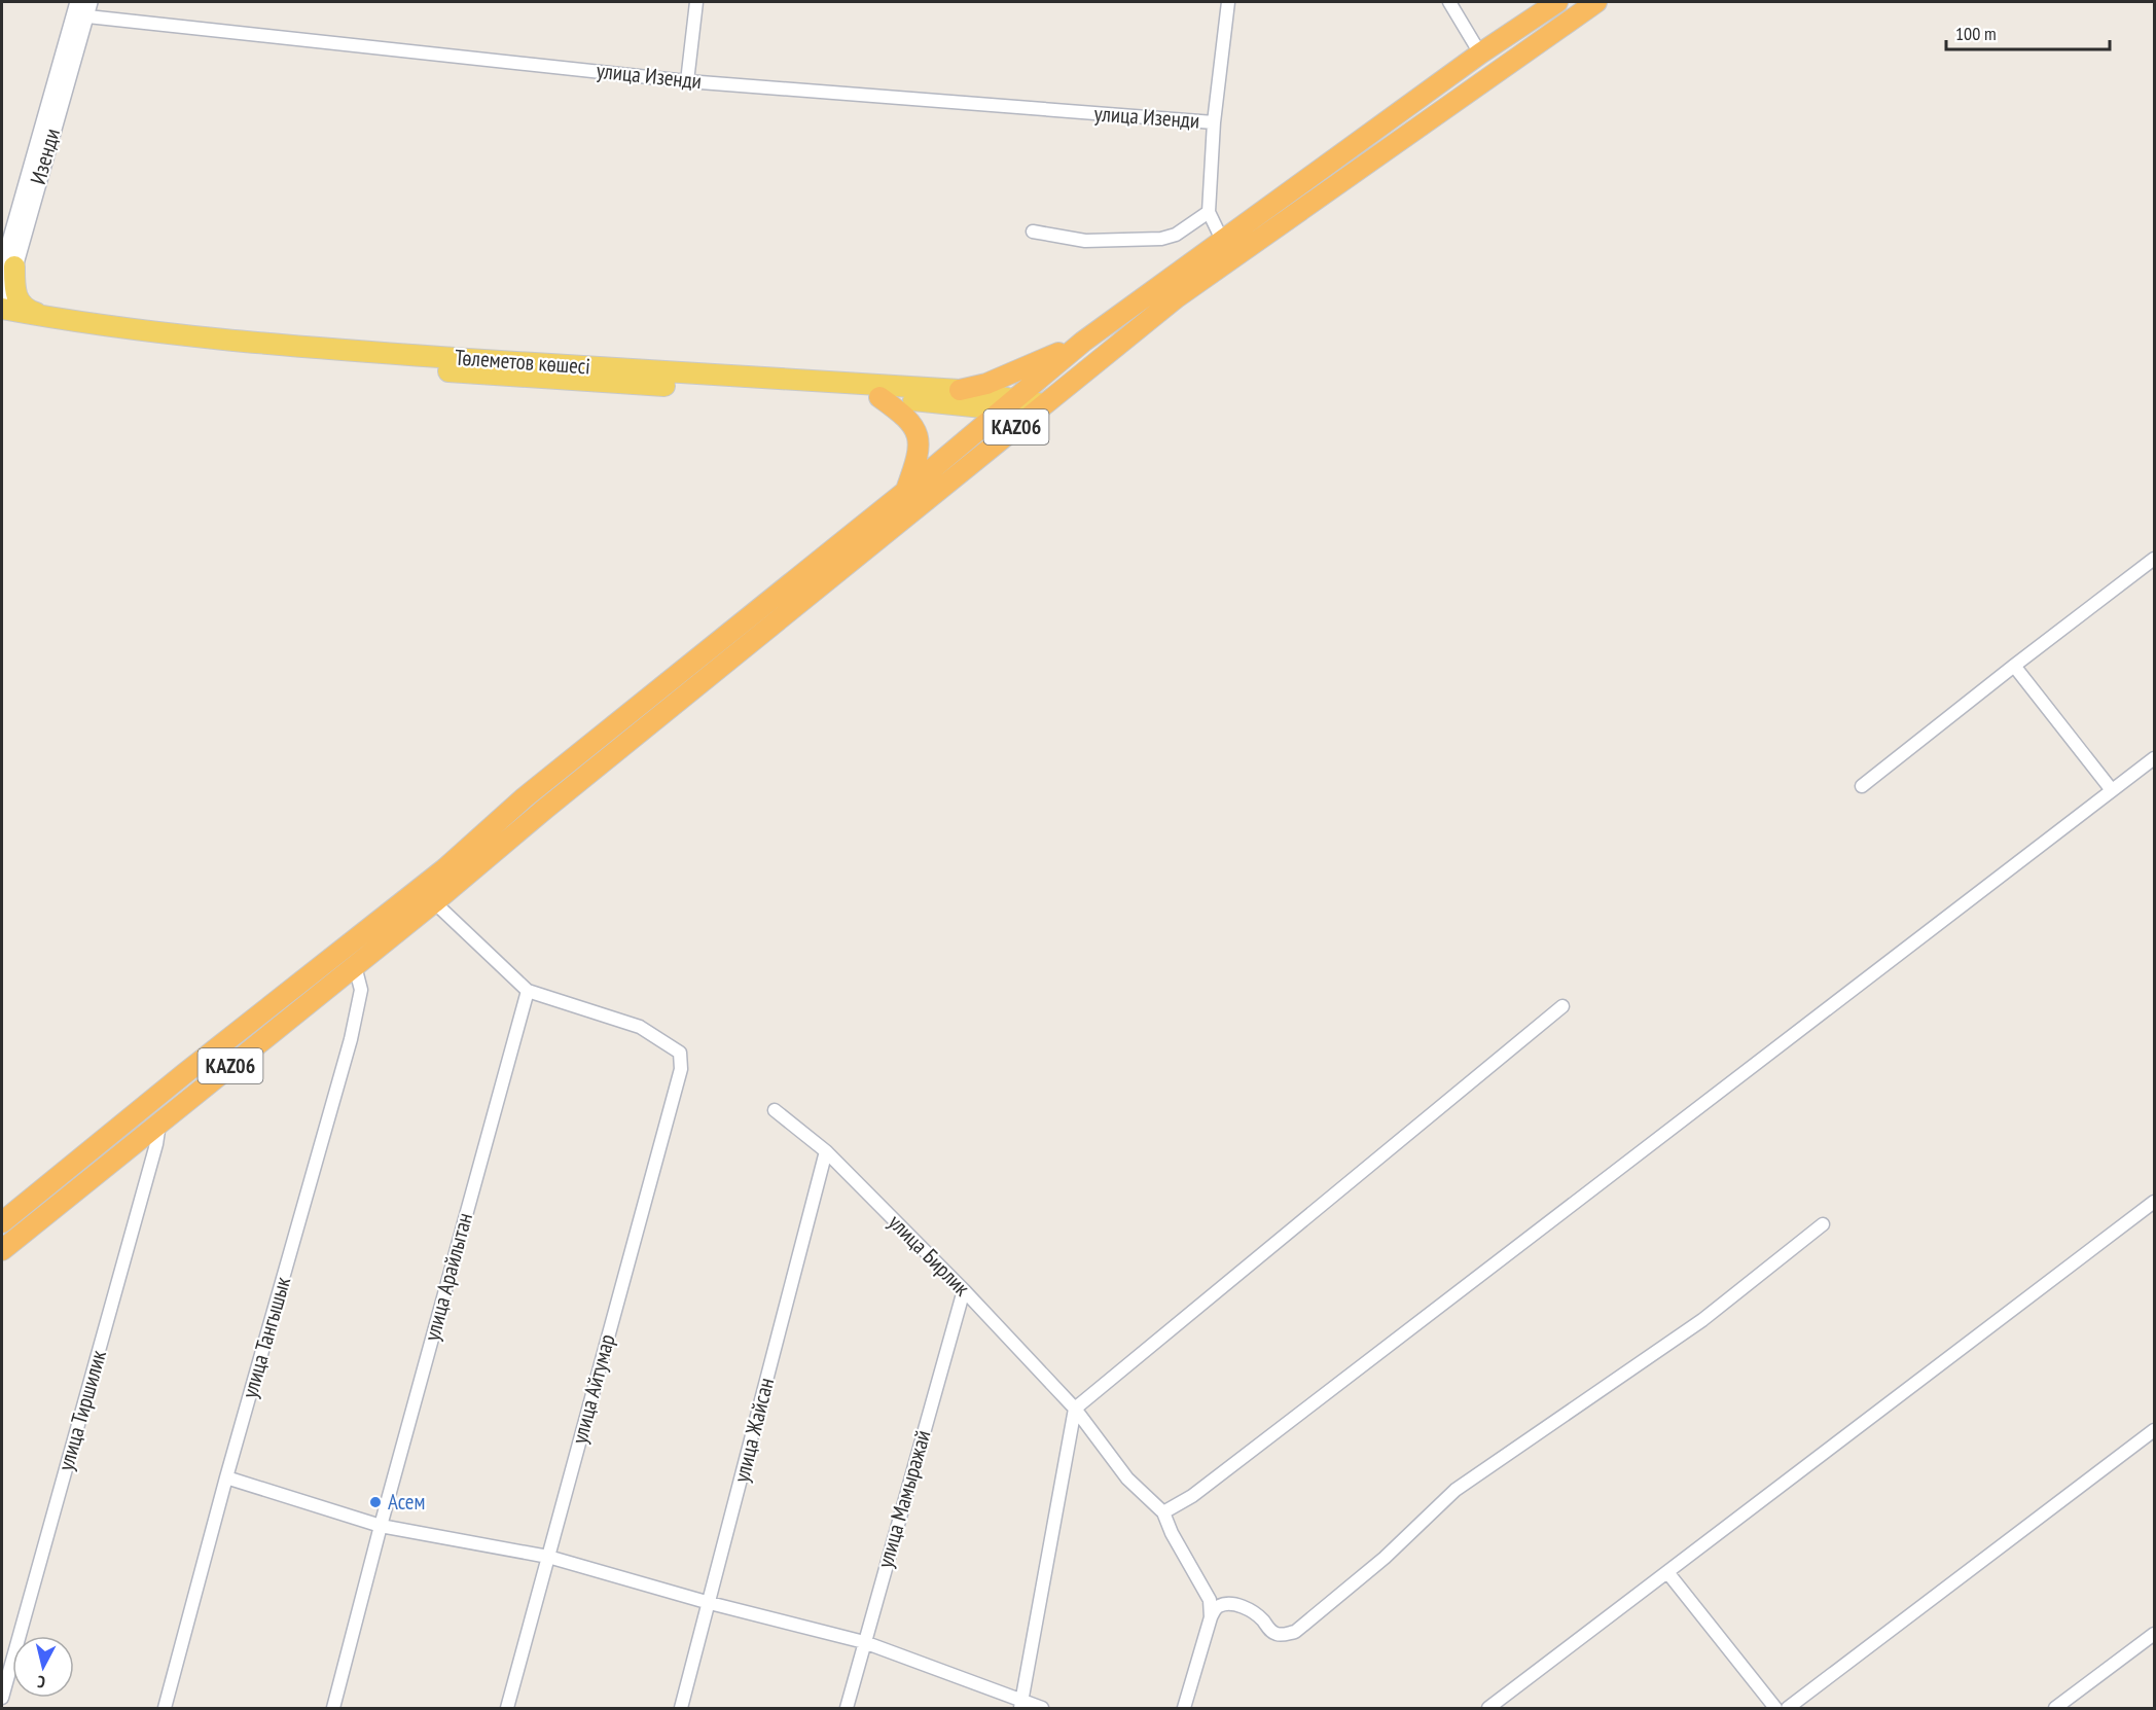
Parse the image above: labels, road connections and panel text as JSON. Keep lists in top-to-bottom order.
{
  "streets": {
    "highway": ["KАZ06"],
    "main road": ["Төлеметов көшесі"],
    "street": [
      "улица Изенди",
      "Изенди",
      "улица Бирлик",
      "улица Арайлытан",
      "улица Тангышык",
      "улица Айтумар",
      "улица Тиршилик",
      "улица Жайсан",
      "улица Мамыражай"
    ]
  },
  "crossings": [
    ["улица Изенди", "Изенди"],
    ["Изенди", "Төлеметов көшесі"],
    ["Төлеметов көшесі", "KАZ06"],
    ["KАZ06", "улица Тангышык"],
    ["KАZ06", "улица Тиршилик"],
    ["улица Бирлик", "улица Жайсан"],
    ["улица Бирлик", "улица Мамыражай"],
    ["улица Арайлытан", "улица Айтумар"]
  ],
  "places": ["Асем"],
  "scale_bar": "100 m",
  "north": "bottom"
}
